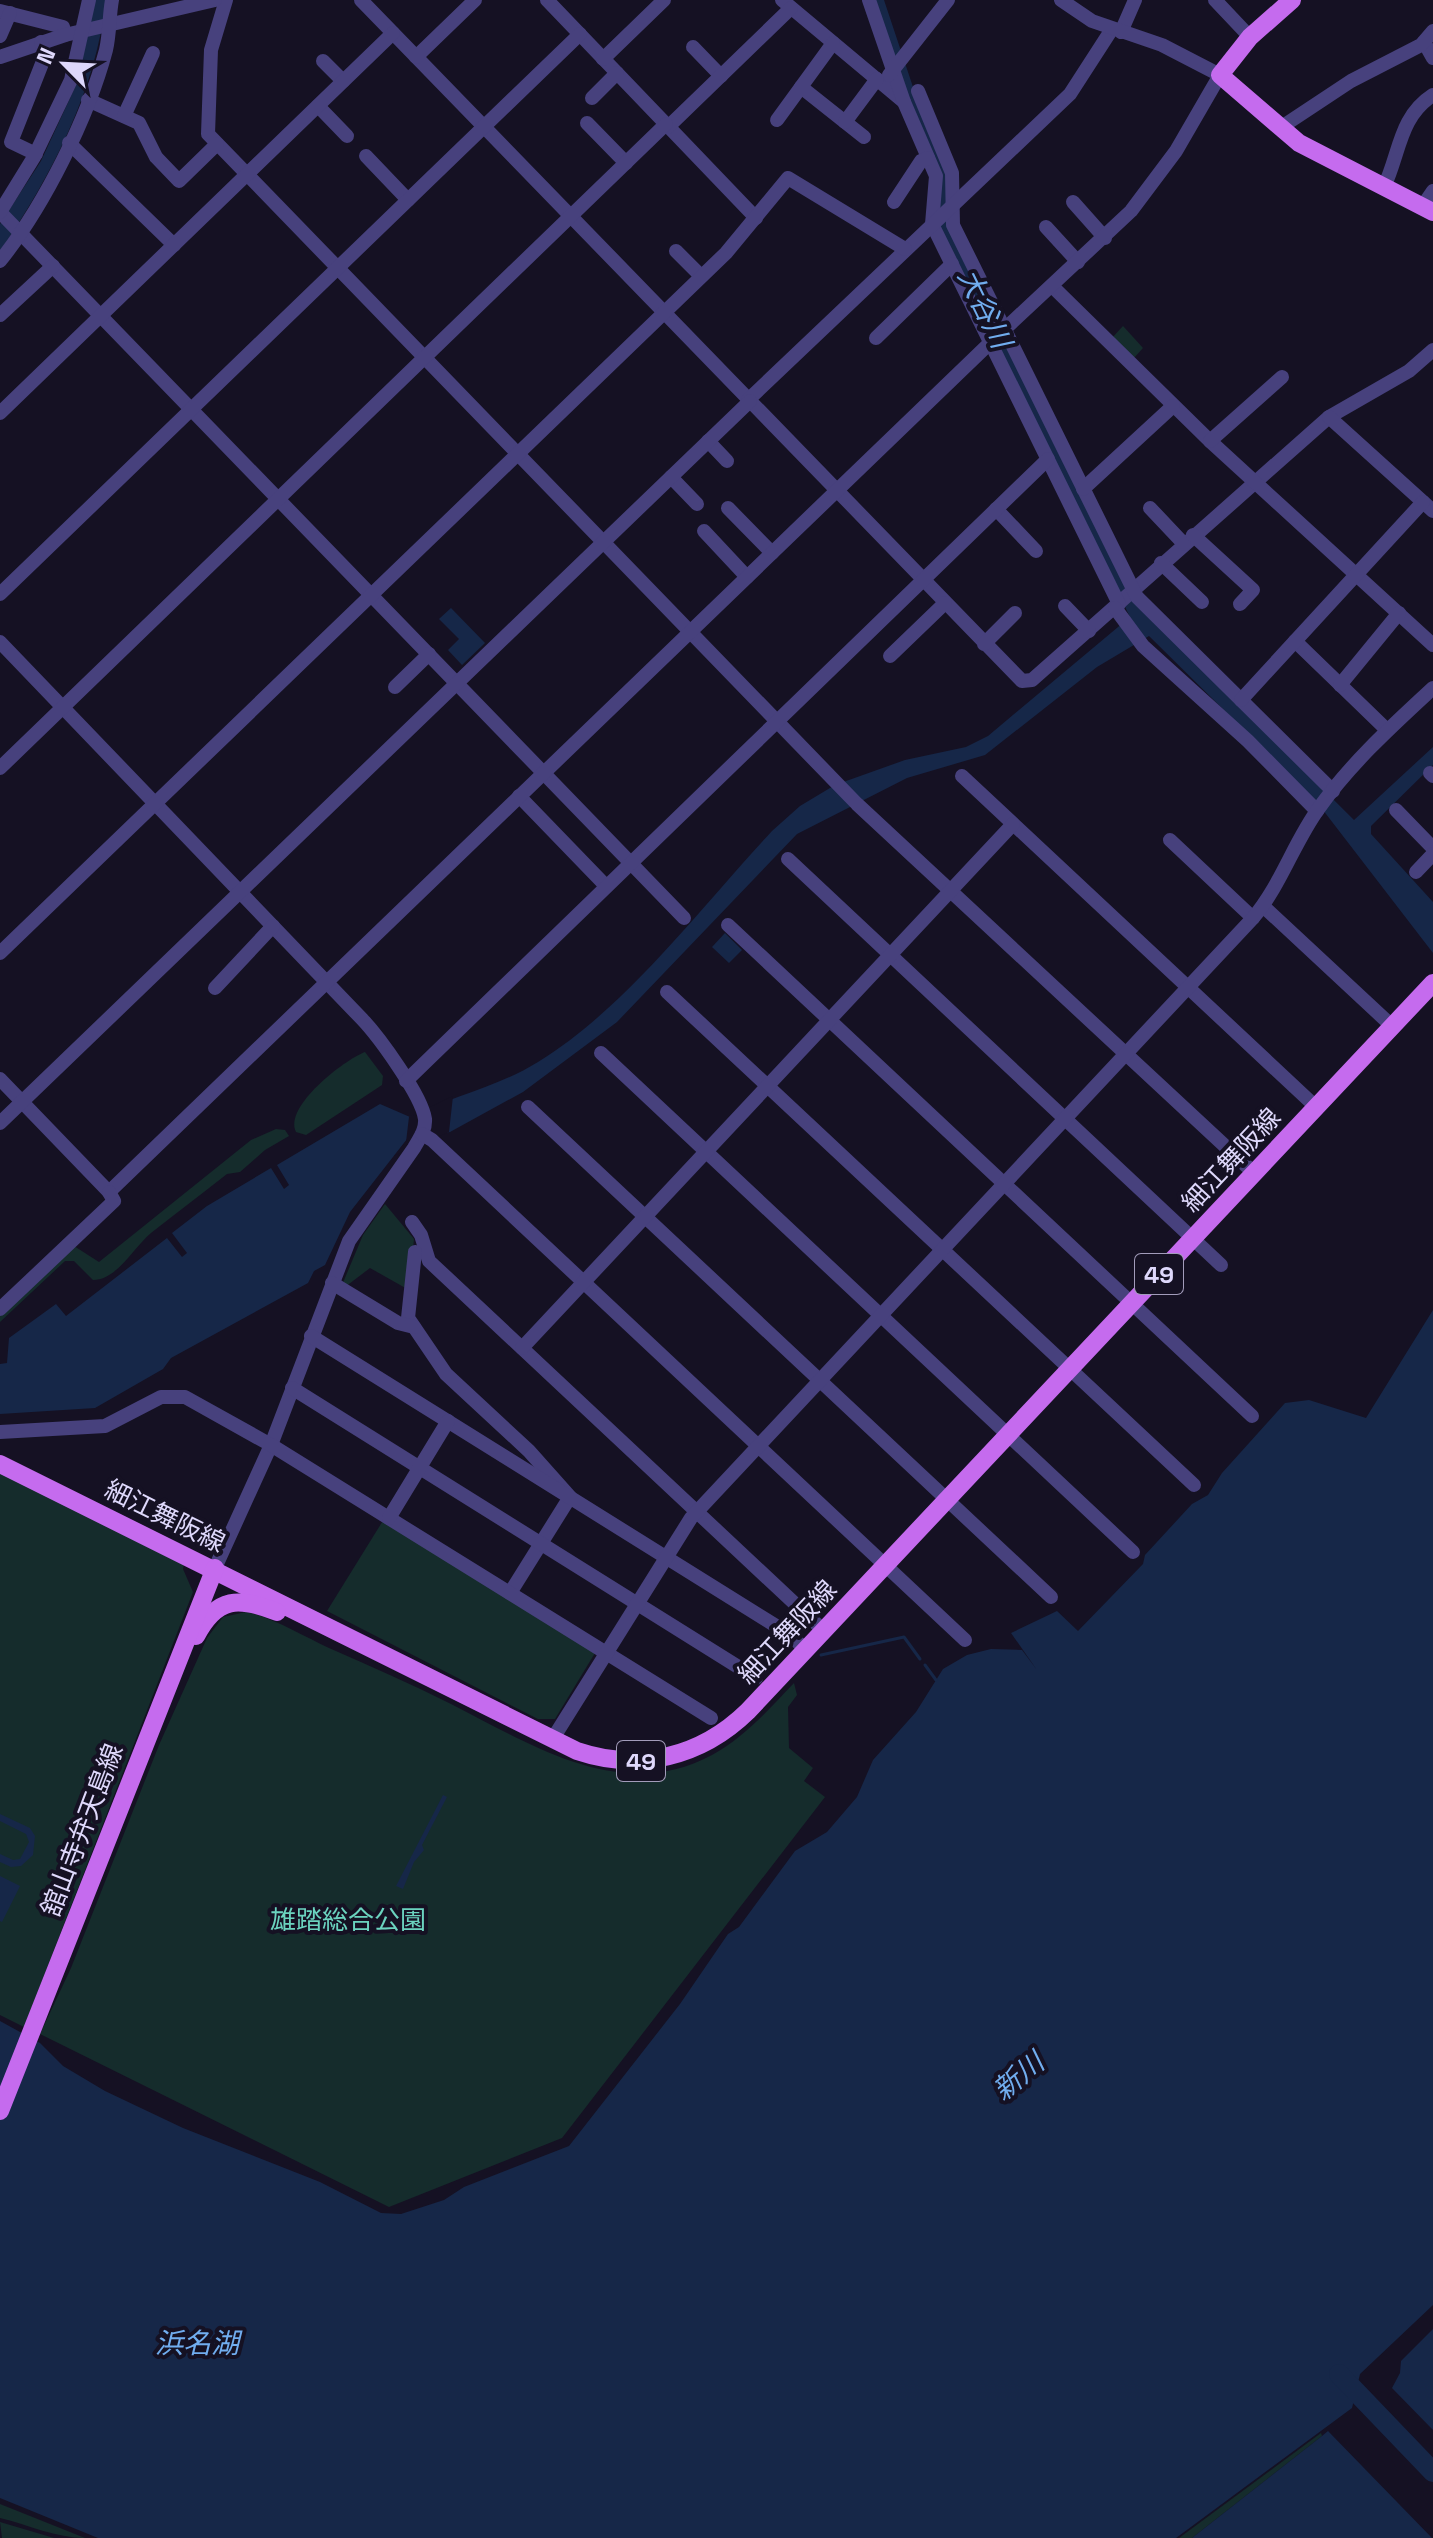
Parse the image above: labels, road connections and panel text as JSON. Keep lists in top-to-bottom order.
{
  "streets": {
    "main road": ["細江舞阪線", "49", "舘山寺弁天島線"]
  },
  "crossings": [
    ["細江舞阪線", "舘山寺弁天島線"]
  ],
  "water": ["大谷川", "新川", "浜名湖"],
  "parks": ["雄踏総合公園"],
  "north": "top left"
}
